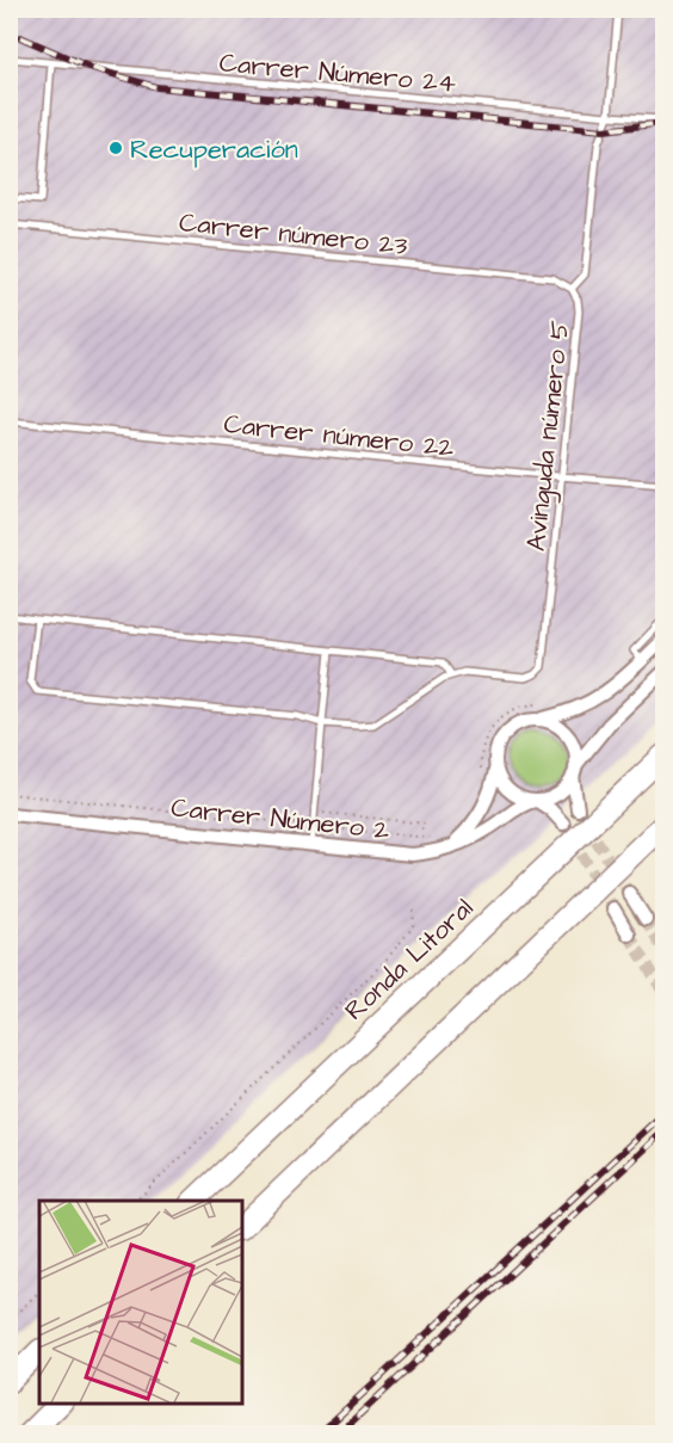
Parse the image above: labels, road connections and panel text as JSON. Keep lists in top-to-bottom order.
{
  "streets": {
    "highway": ["Ronda Litoral"],
    "street": ["Carrer Número 2"],
    "lane": [
      "Carrer Número 24",
      "Carrer número 23",
      "Carrer número 22",
      "Avinguda número 5"
    ]
  },
  "crossings": [
    ["Carrer Número 24", "Avinguda número 5"],
    ["Carrer número 23", "Avinguda número 5"],
    ["Carrer número 22", "Avinguda número 5"]
  ],
  "places": ["Recuperación"]
}
